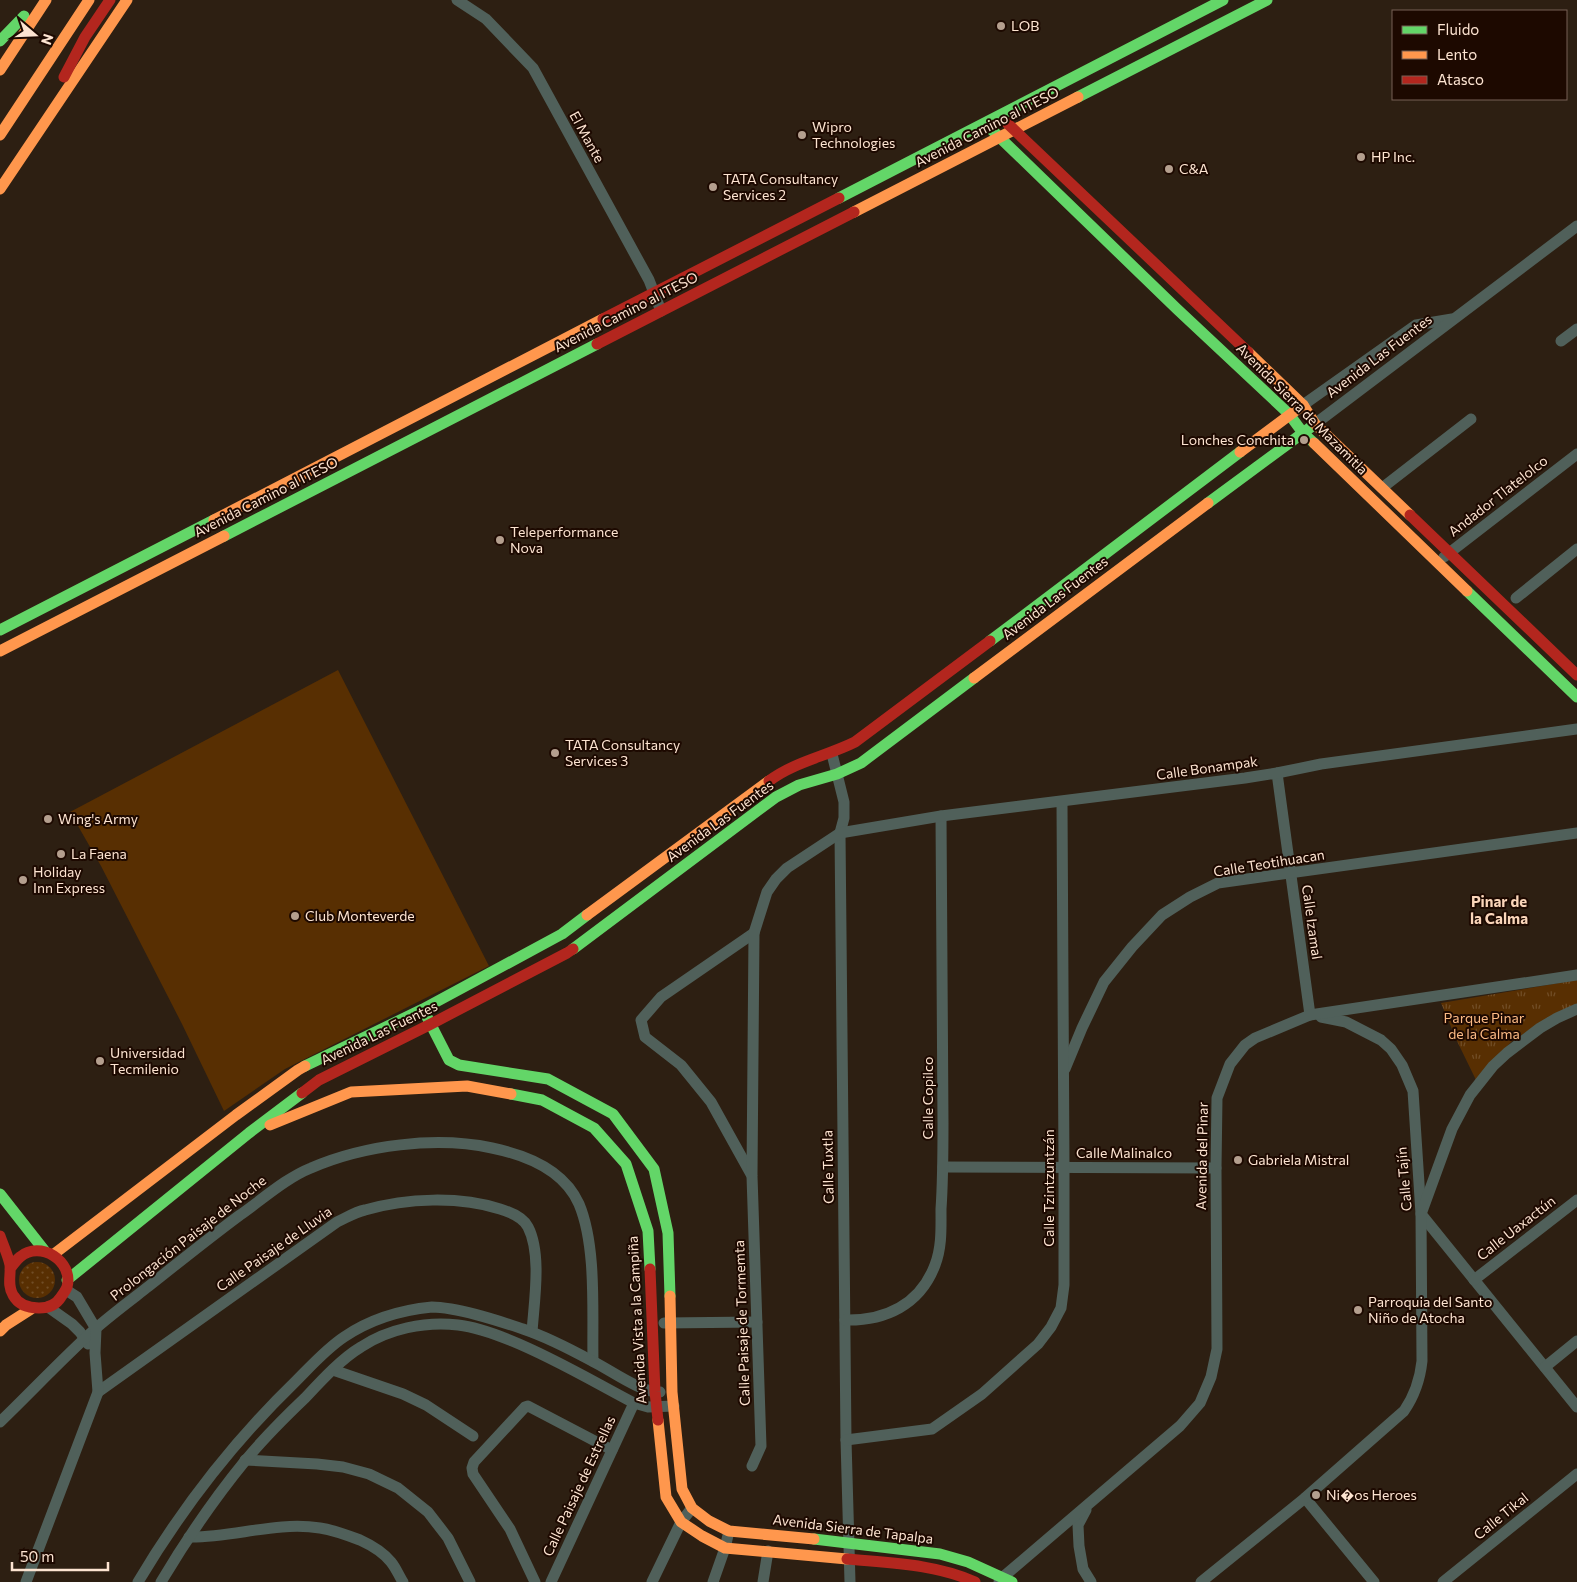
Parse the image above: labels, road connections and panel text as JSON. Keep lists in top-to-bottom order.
{
  "streets": {
    "main road": [
      "Avenida Camino al ITESO",
      "Avenida Las Fuentes",
      "Avenida Sierra de Mazamitla",
      "Avenida Vista a la Campiña",
      "Avenida Sierra de Tapalpa"
    ],
    "street": [
      "El Mante",
      "Andador Tlatelolco",
      "Calle Bonampak",
      "Calle Teotihuacan",
      "Calle Izamal",
      "Calle Copilco",
      "Calle Malinalco",
      "Avenida del Pinar",
      "Calle Tuxtla",
      "Calle Tajín",
      "Calle Tzintzuntzán",
      "Calle Uaxactún",
      "Prolongación Paisaje de Noche",
      "Calle Paisaje de Lluvia",
      "Calle Paisaje de Tormemta",
      "Calle Paisaje de Estrellas",
      "Calle Tikal"
    ]
  },
  "crossings": [
    ["Avenida Camino al ITESO", "El Mante"],
    ["Avenida Camino al ITESO", "Avenida Sierra de Mazamitla"],
    ["Avenida Las Fuentes", "Avenida Sierra de Mazamitla"],
    ["Avenida Las Fuentes", "Calle Tuxtla"],
    ["Avenida Las Fuentes", "Avenida Vista a la Campiña"],
    ["Avenida Sierra de Mazamitla", "Andador Tlatelolco"],
    ["Calle Bonampak", "Calle Izamal"],
    ["Calle Bonampak", "Calle Copilco"],
    ["Calle Bonampak", "Calle Tuxtla"],
    ["Calle Bonampak", "Calle Tzintzuntzán"],
    ["Calle Bonampak", "Calle Paisaje de Tormemta"],
    ["Calle Teotihuacan", "Calle Izamal"],
    ["Calle Teotihuacan", "Calle Tzintzuntzán"],
    ["Calle Izamal", "Avenida del Pinar"],
    ["Calle Izamal", "Calle Tajín"],
    ["Calle Copilco", "Calle Malinalco"],
    ["Calle Copilco", "Calle Tuxtla"],
    ["Calle Malinalco", "Avenida del Pinar"],
    ["Calle Malinalco", "Calle Tzintzuntzán"],
    ["Avenida del Pinar", "Calle Tajín"],
    ["Avenida del Pinar", "Avenida Sierra de Tapalpa"],
    ["Calle Tuxtla", "Calle Tzintzuntzán"],
    ["Calle Tuxtla", "Calle Paisaje de Tormemta"],
    ["Calle Tuxtla", "Avenida Sierra de Tapalpa"],
    ["Calle Tajín", "Calle Uaxactún"]
  ],
  "districts": ["Pinar de la Calma"],
  "parks": ["Parque Pinar de la Calma"],
  "places": [
    "LOB",
    "Wipro Technologies",
    "HP Inc.",
    "C&A",
    "TATA Consultancy Services 2",
    "Lonches Conchita",
    "Teleperformance Nova",
    "TATA Consultancy Services 3",
    "Wing's Army",
    "La Faena",
    "Holiday Inn Express",
    "Club Monteverde",
    "Universidad Tecmilenio",
    "Gabriela Mistral",
    "Parroquia del Santo Niño de Atocha",
    "Ni�os Heroes"
  ],
  "legend": ["Fluido", "Lento", "Atasco"],
  "scale_bar": "50 m",
  "north": "right"
}
